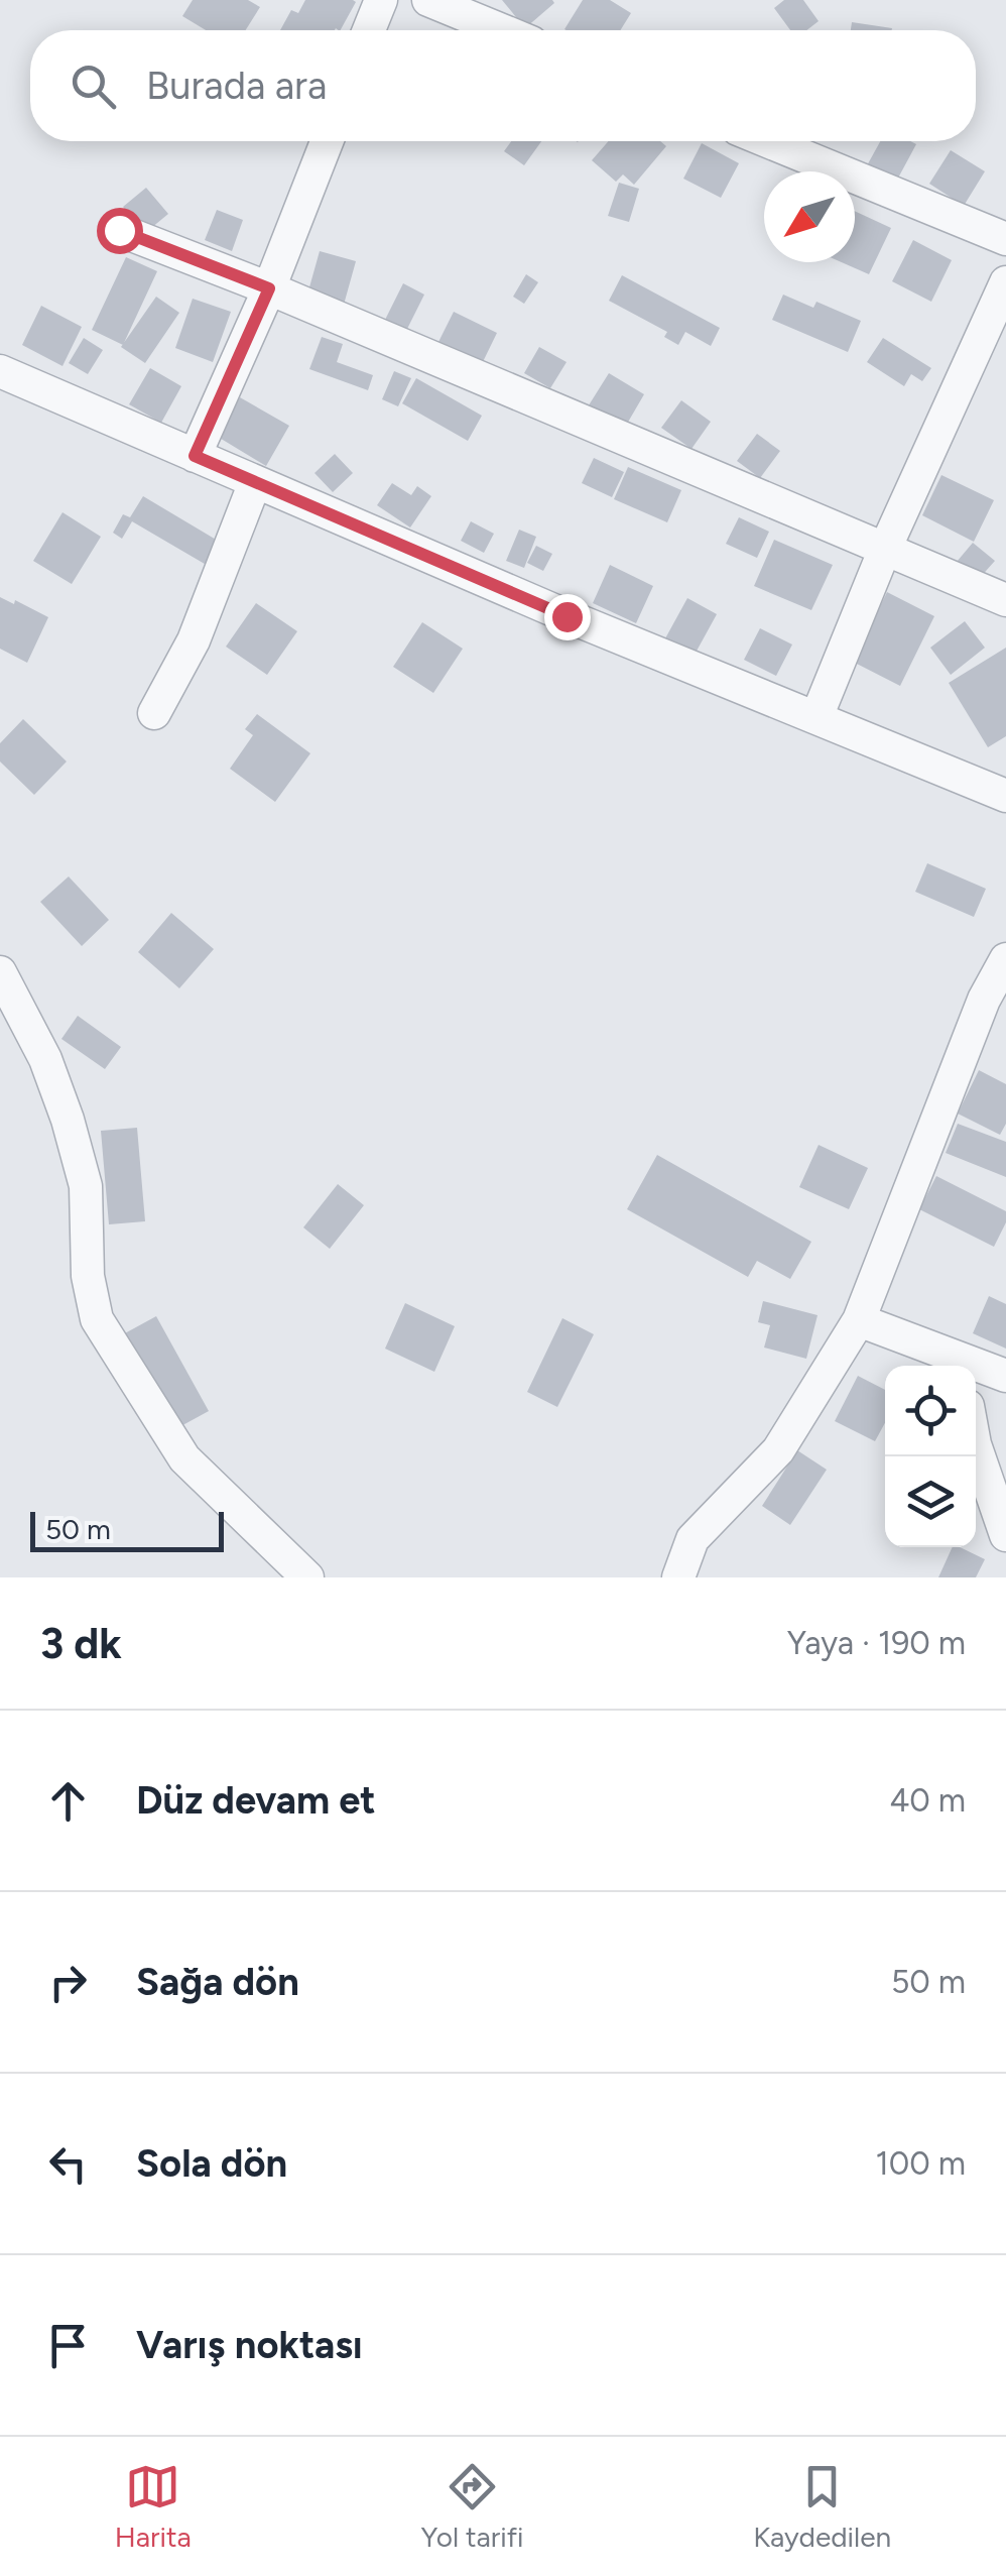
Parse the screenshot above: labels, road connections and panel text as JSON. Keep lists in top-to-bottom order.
{
  "scale_bar": "50 m",
  "north": "bottom left",
  "page": {
    "search": "Burada ara",
    "scale": "50 m",
    "heading": ["3 dk", "Yaya · 190 m"],
    "list": [
      ["Düz devam et", "40 m"],
      ["Sağa dön", "50 m"],
      ["Sola dön", "100 m"],
      "Varış noktası"
    ],
    "nav": ["Harita", "Yol tarifi", "Kaydedilen"]
  }
}
